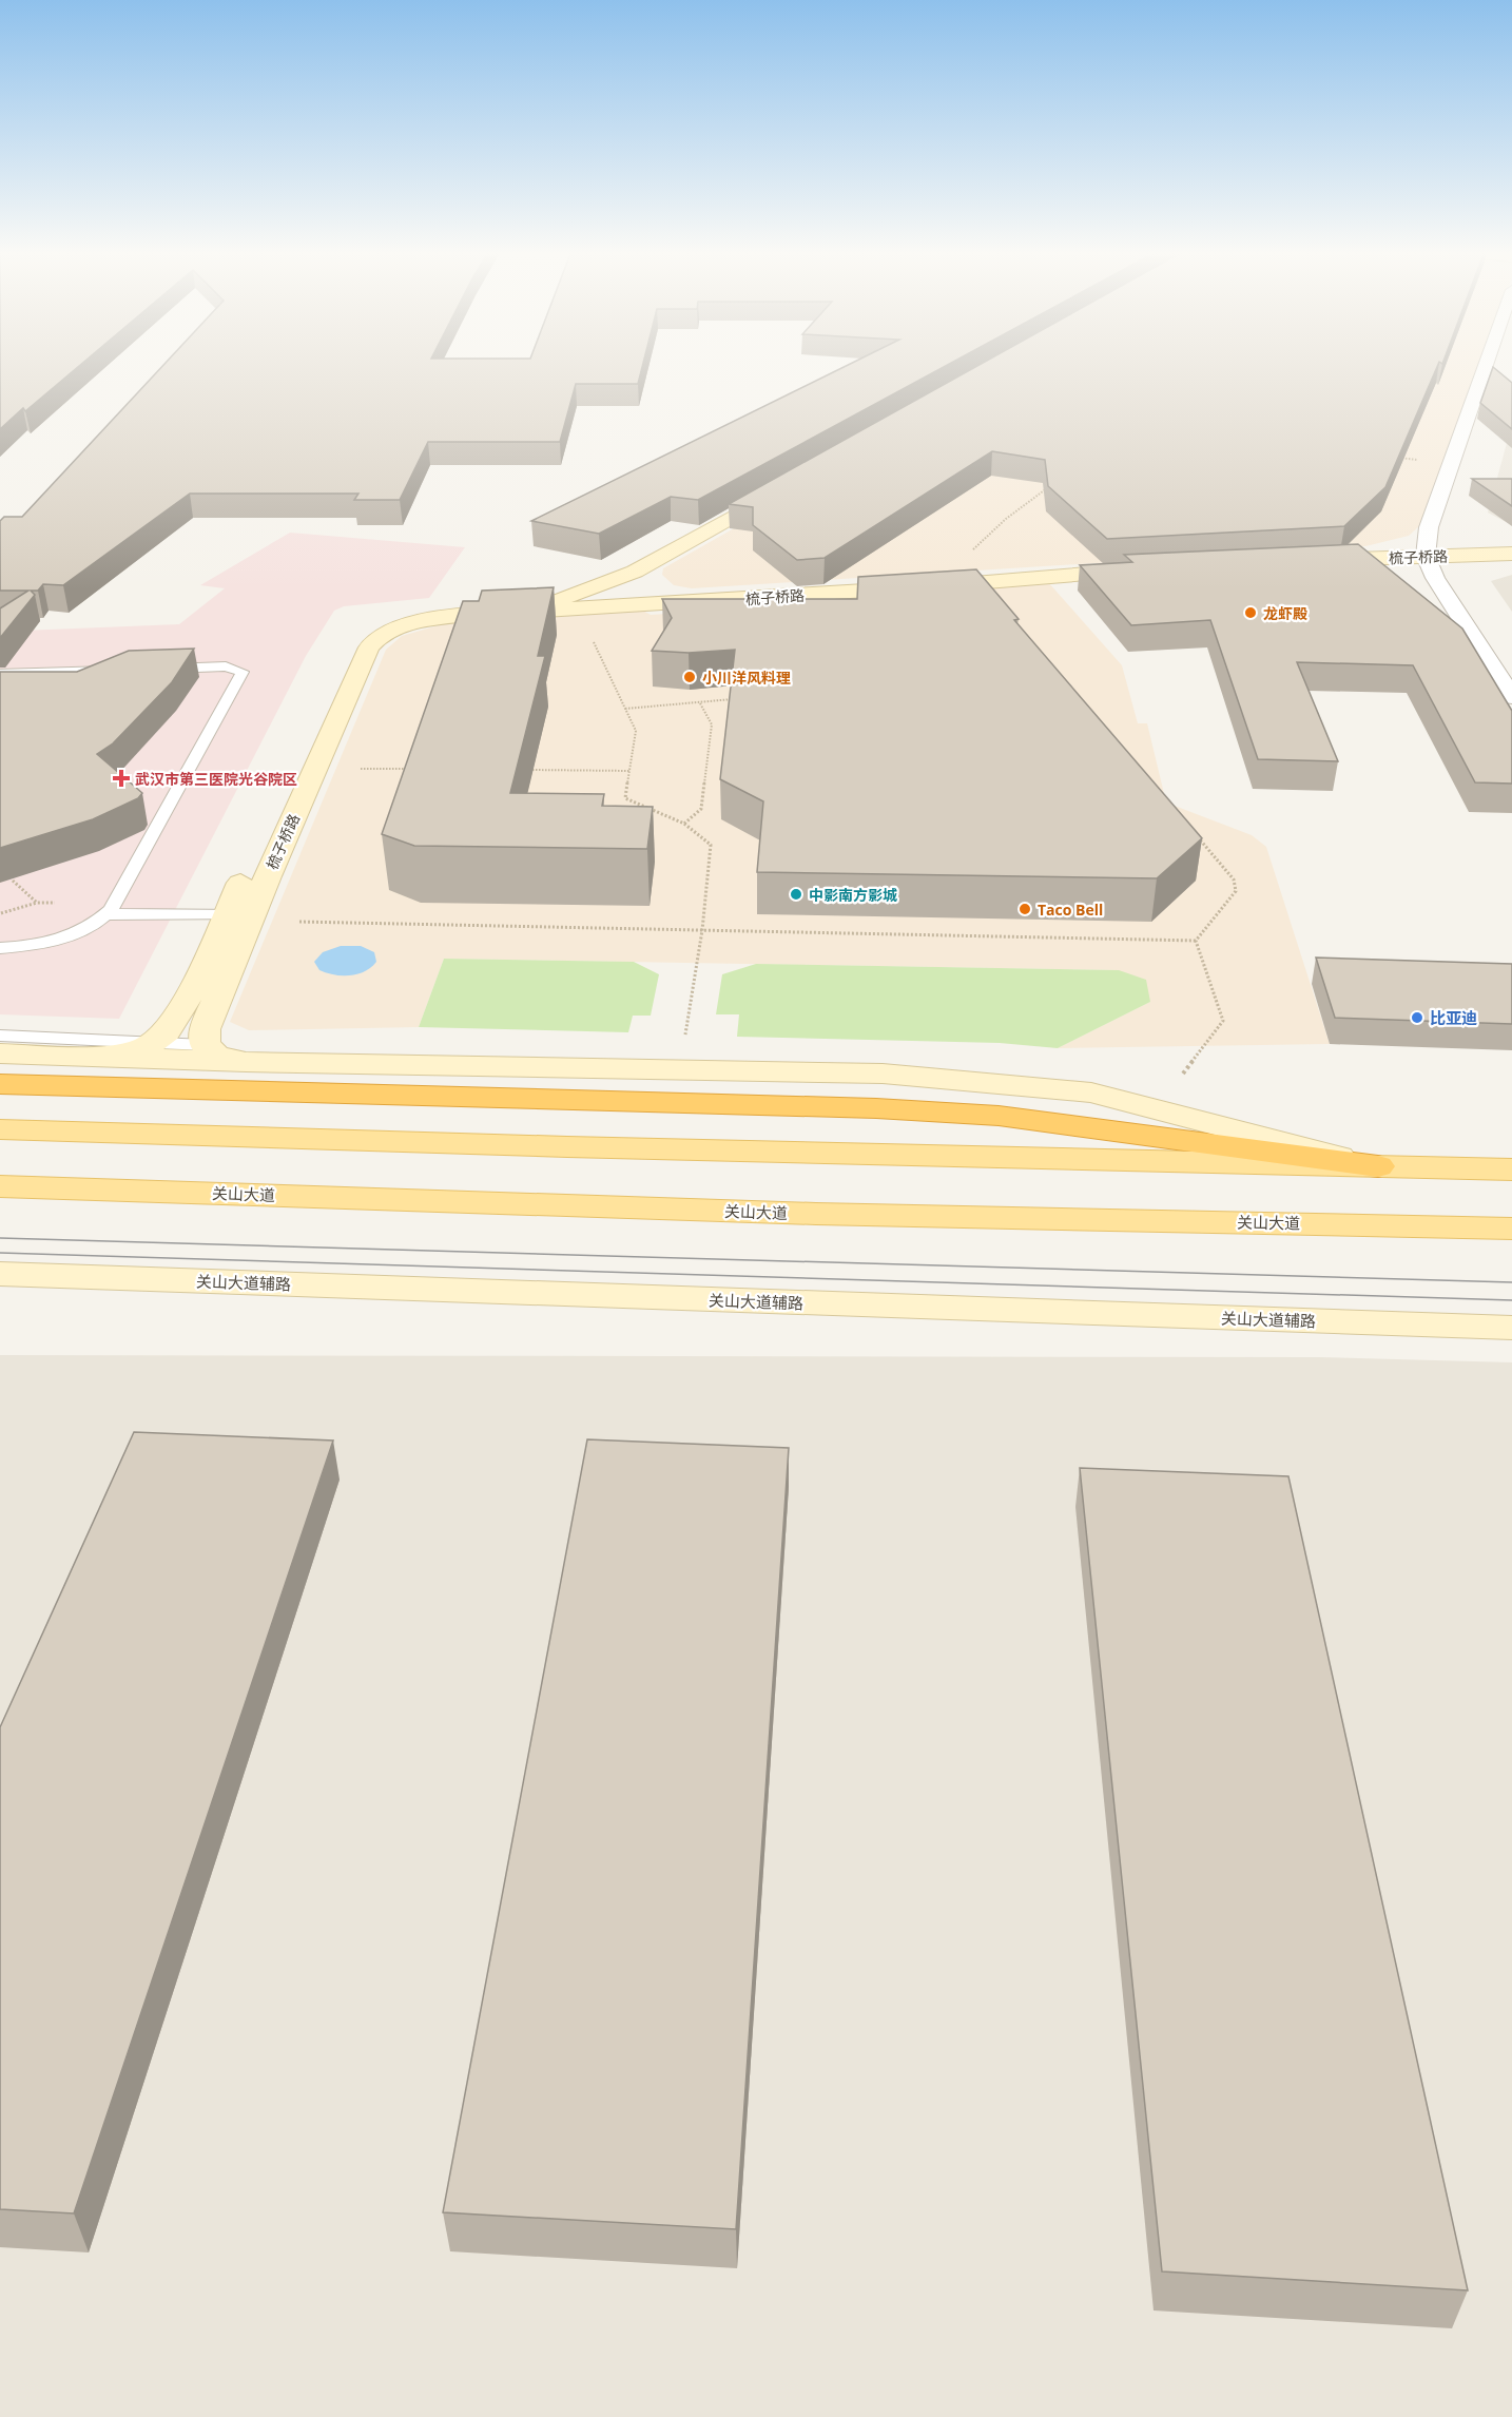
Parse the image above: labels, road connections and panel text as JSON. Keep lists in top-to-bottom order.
{
  "streets": {
    "main road": ["关山大道"],
    "street": ["梳子桥路", "关山大道辅路"]
  },
  "places": {
    "other": [
      "龙虾殿",
      "小川洋风料理",
      "中影南方影城",
      "Taco Bell",
      "比亚迪"
    ],
    "health": ["武汉市第三医院光谷院区"]
  }
}
